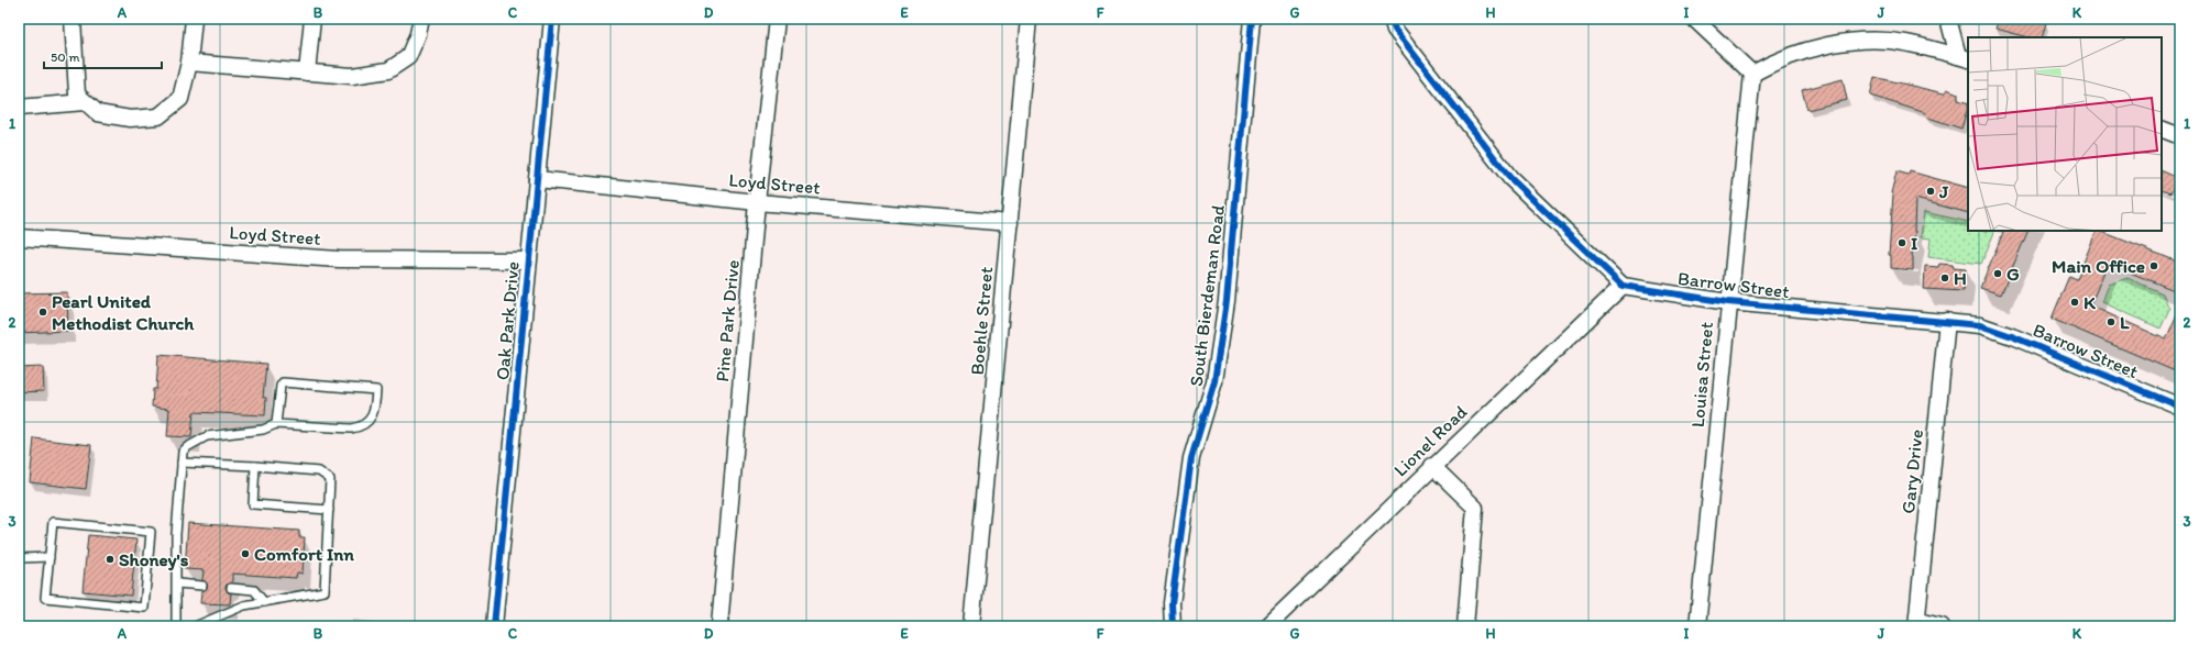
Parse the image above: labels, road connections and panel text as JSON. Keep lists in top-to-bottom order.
{
  "streets": {
    "street": [
      "Loyd Street",
      "Barrow Street",
      "South Bierdeman Road",
      "Oak Park Drive",
      "Pine Park Drive",
      "Boehle Street",
      "Louisa Street",
      "Lionel Road",
      "Gary Drive"
    ]
  },
  "crossings": [
    ["Loyd Street", "Oak Park Drive"],
    ["Loyd Street", "Pine Park Drive"],
    ["Loyd Street", "Boehle Street"],
    ["Barrow Street", "Louisa Street"],
    ["Barrow Street", "Lionel Road"],
    ["Barrow Street", "Gary Drive"]
  ],
  "places": [
    "J",
    "I",
    "Main Office",
    "G",
    "H",
    "K",
    "Pearl United Methodist Church",
    "L",
    "Comfort Inn",
    "Shoney's"
  ],
  "scale_bar": "50 m",
  "grid": {
    "columns": [
      "A",
      "B",
      "C",
      "D",
      "E",
      "F",
      "G",
      "H",
      "I",
      "J",
      "K"
    ],
    "rows": ["1", "2", "3"]
  }
}
